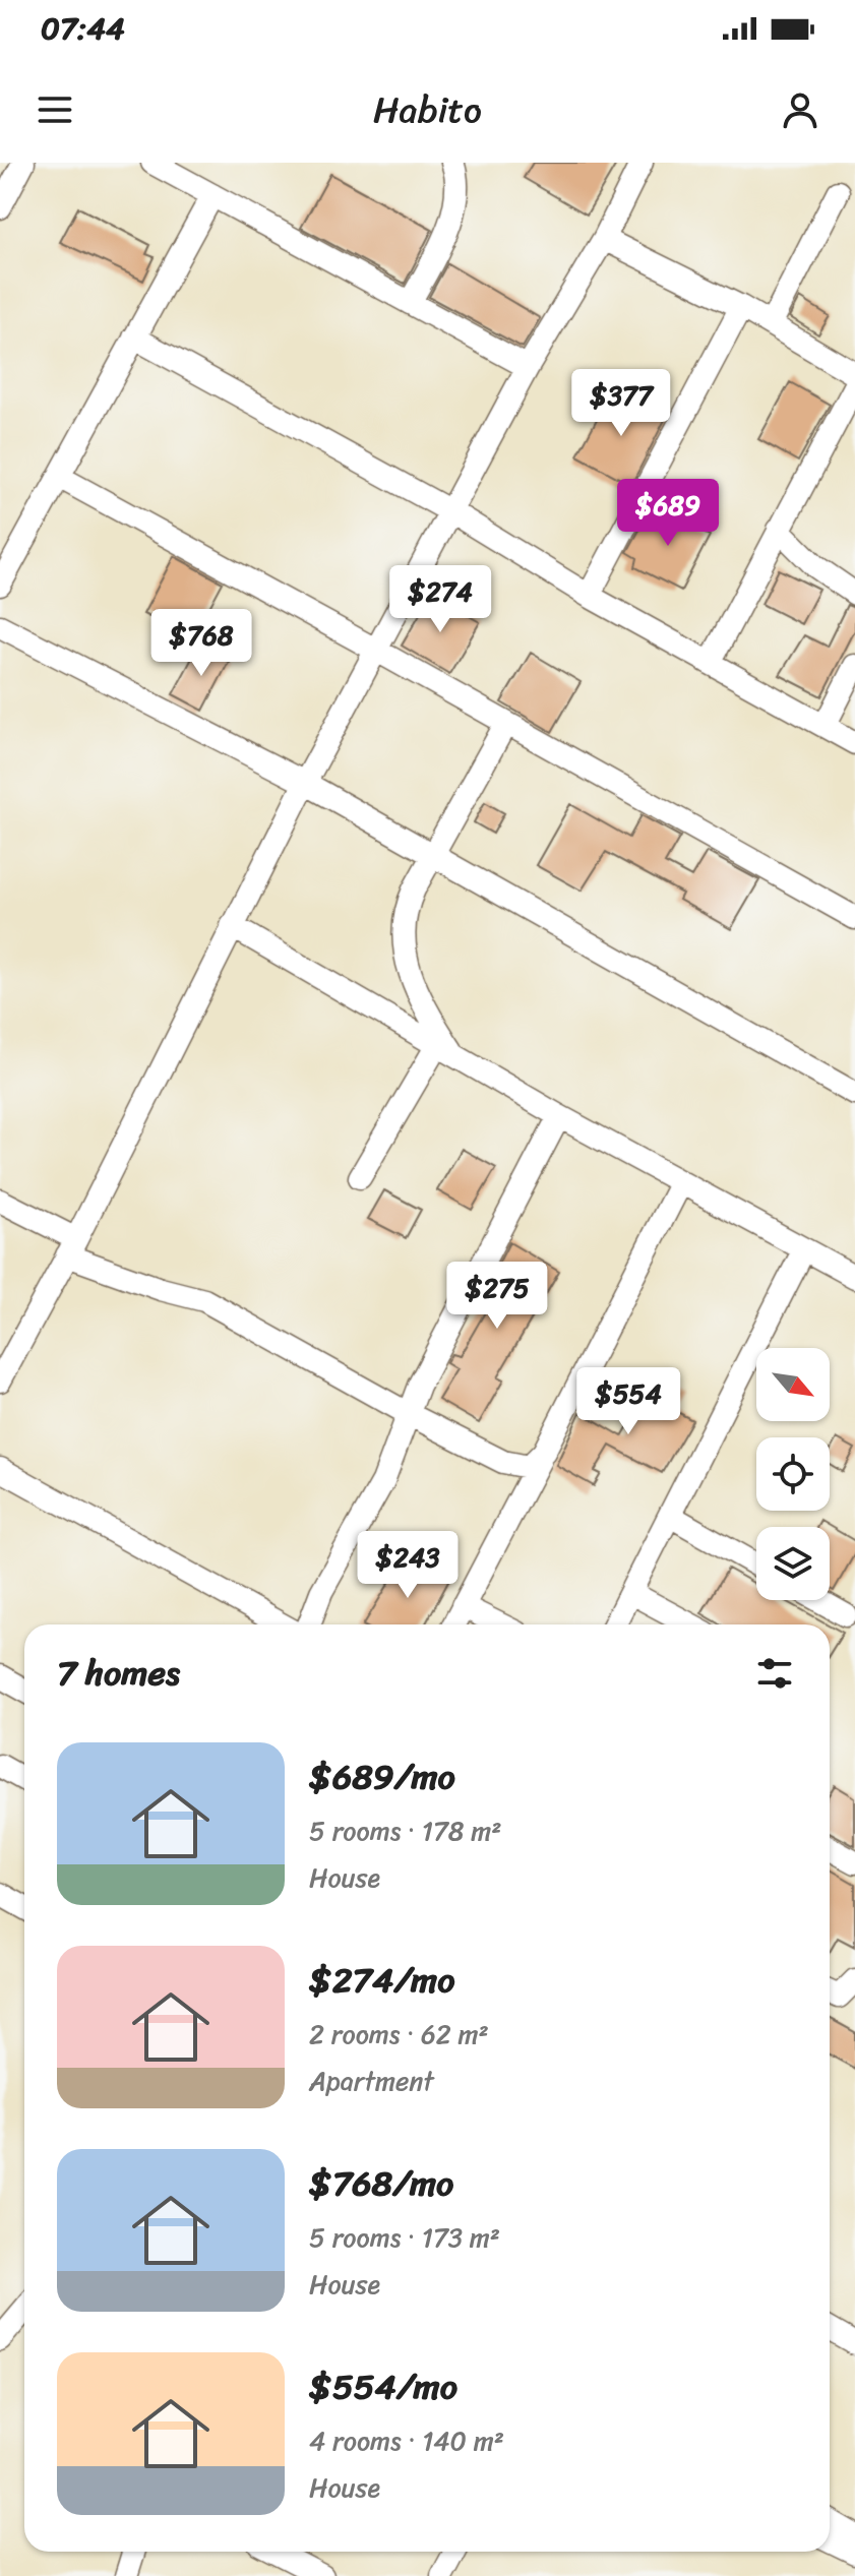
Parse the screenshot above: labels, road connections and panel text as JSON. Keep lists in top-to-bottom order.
{
  "north": "bottom right",
  "page": {
    "status": "07:44",
    "header": "Habito",
    "price": [
      "$377",
      "$689",
      "$274",
      "$768",
      "$275",
      "$554",
      "$243"
    ],
    "heading": "7 homes",
    "list": [
      {
        "name": "$689/mo",
        "note": "5 rooms · 178 m² · House"
      },
      {
        "name": "$274/mo",
        "note": "2 rooms · 62 m² · Apartment"
      },
      {
        "name": "$768/mo",
        "note": "5 rooms · 173 m² · House"
      },
      {
        "name": "$554/mo",
        "note": "4 rooms · 140 m² · House"
      }
    ]
  }
}
